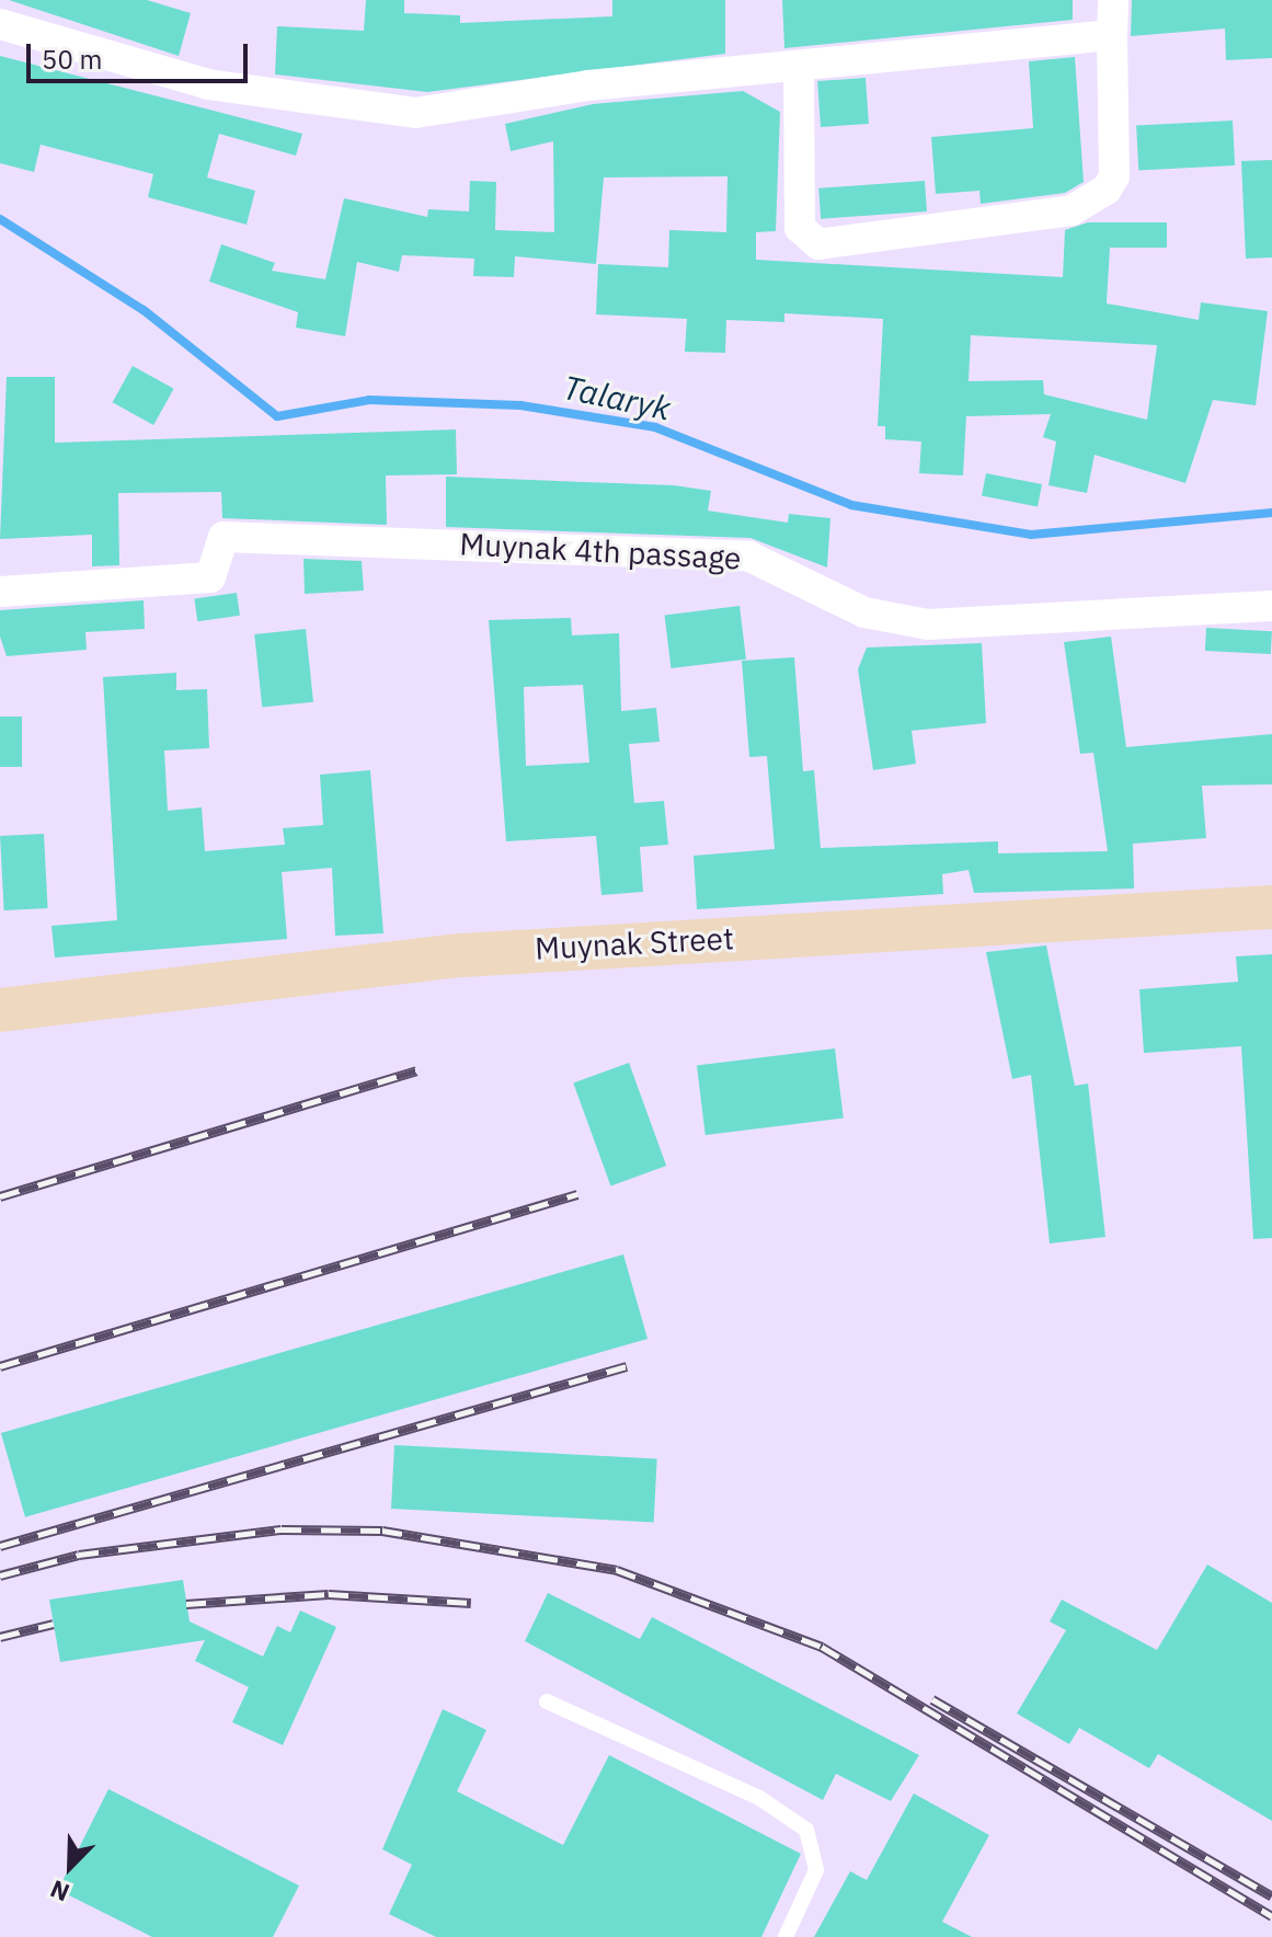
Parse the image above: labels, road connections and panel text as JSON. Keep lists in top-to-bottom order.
{
  "streets": {
    "street": ["Muynak 4th passage", "Muynak Street"]
  },
  "water": ["Talaryk"],
  "scale_bar": "50 m",
  "north": "bottom left"
}
